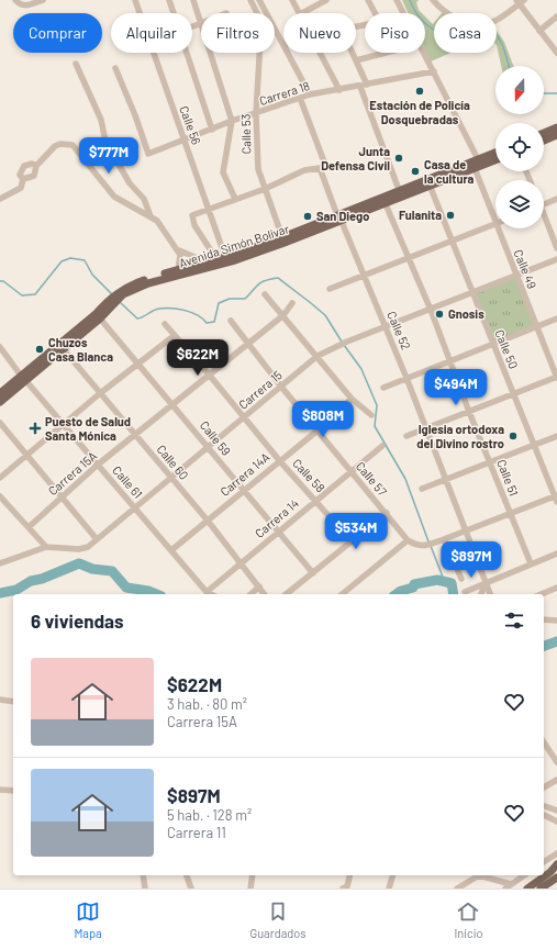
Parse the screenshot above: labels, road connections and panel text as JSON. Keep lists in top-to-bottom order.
{
  "streets": {
    "main road": ["Avenida Simón Bolívar"],
    "street": [
      "Carrera 18",
      "Calle 56",
      "Calle 53",
      "Calle 49",
      "Calle 52",
      "Calle 50",
      "Carrera 15",
      "Calle 59",
      "Calle 60",
      "Carrera 15A",
      "Carrera 14A",
      "Calle 58",
      "Calle 51",
      "Calle 57",
      "Calle 61",
      "Carrera 14"
    ]
  },
  "crossings": [
    ["Carrera 18", "Calle 56"],
    ["Carrera 18", "Calle 53"],
    ["Carrera 18", "Calle 49"],
    ["Carrera 18", "Calle 52"],
    ["Calle 56", "Avenida Simón Bolívar"],
    ["Calle 53", "Avenida Simón Bolívar"],
    ["Avenida Simón Bolívar", "Calle 49"],
    ["Avenida Simón Bolívar", "Calle 52"],
    ["Avenida Simón Bolívar", "Calle 50"],
    ["Avenida Simón Bolívar", "Calle 59"],
    ["Avenida Simón Bolívar", "Calle 60"],
    ["Avenida Simón Bolívar", "Calle 51"],
    ["Avenida Simón Bolívar", "Calle 61"],
    ["Calle 49", "Carrera 15"],
    ["Calle 52", "Carrera 15"],
    ["Calle 50", "Carrera 15"],
    ["Carrera 15", "Calle 59"],
    ["Carrera 15", "Calle 60"],
    ["Carrera 15", "Calle 58"],
    ["Carrera 15", "Calle 51"],
    ["Carrera 15", "Calle 57"],
    ["Carrera 15", "Calle 61"],
    ["Calle 59", "Carrera 15A"],
    ["Calle 59", "Carrera 14A"],
    ["Calle 59", "Carrera 14"],
    ["Calle 60", "Carrera 15A"],
    ["Calle 60", "Carrera 14A"],
    ["Calle 60", "Carrera 14"],
    ["Carrera 15A", "Calle 58"],
    ["Carrera 15A", "Calle 57"],
    ["Carrera 15A", "Calle 61"],
    ["Carrera 14A", "Calle 58"],
    ["Carrera 14A", "Calle 57"],
    ["Carrera 14A", "Calle 61"],
    ["Calle 58", "Carrera 14"],
    ["Calle 57", "Carrera 14"],
    ["Calle 61", "Carrera 14"]
  ],
  "places": {
    "other": [
      "Estación de Policía Dosquebradas",
      "Junta Defensa Civil",
      "Casa de la cultura",
      "Fulanita",
      "San Diego",
      "Gnosis",
      "Chuzos Casa Blanca",
      "Iglesia ortodoxa del Divino rostro"
    ],
    "health": ["Puesto de Salud Santa Mónica"]
  },
  "north": "bottom",
  "page": {
    "chip": [
      "Comprar",
      "Alquilar",
      "Filtros",
      "Nuevo",
      "Piso",
      "Casa"
    ],
    "price": [
      "$777M",
      "$622M",
      "$494M",
      "$808M",
      "$534M",
      "$897M"
    ],
    "heading": "6 viviendas",
    "list": [
      {
        "name": "$622M",
        "note": "3 hab. · 80 m² · Carrera 15A"
      },
      {
        "name": "$897M",
        "note": "5 hab. · 128 m² · Carrera 11"
      }
    ],
    "tabs": ["Mapa", "Guardados", "Inicio"]
  }
}
